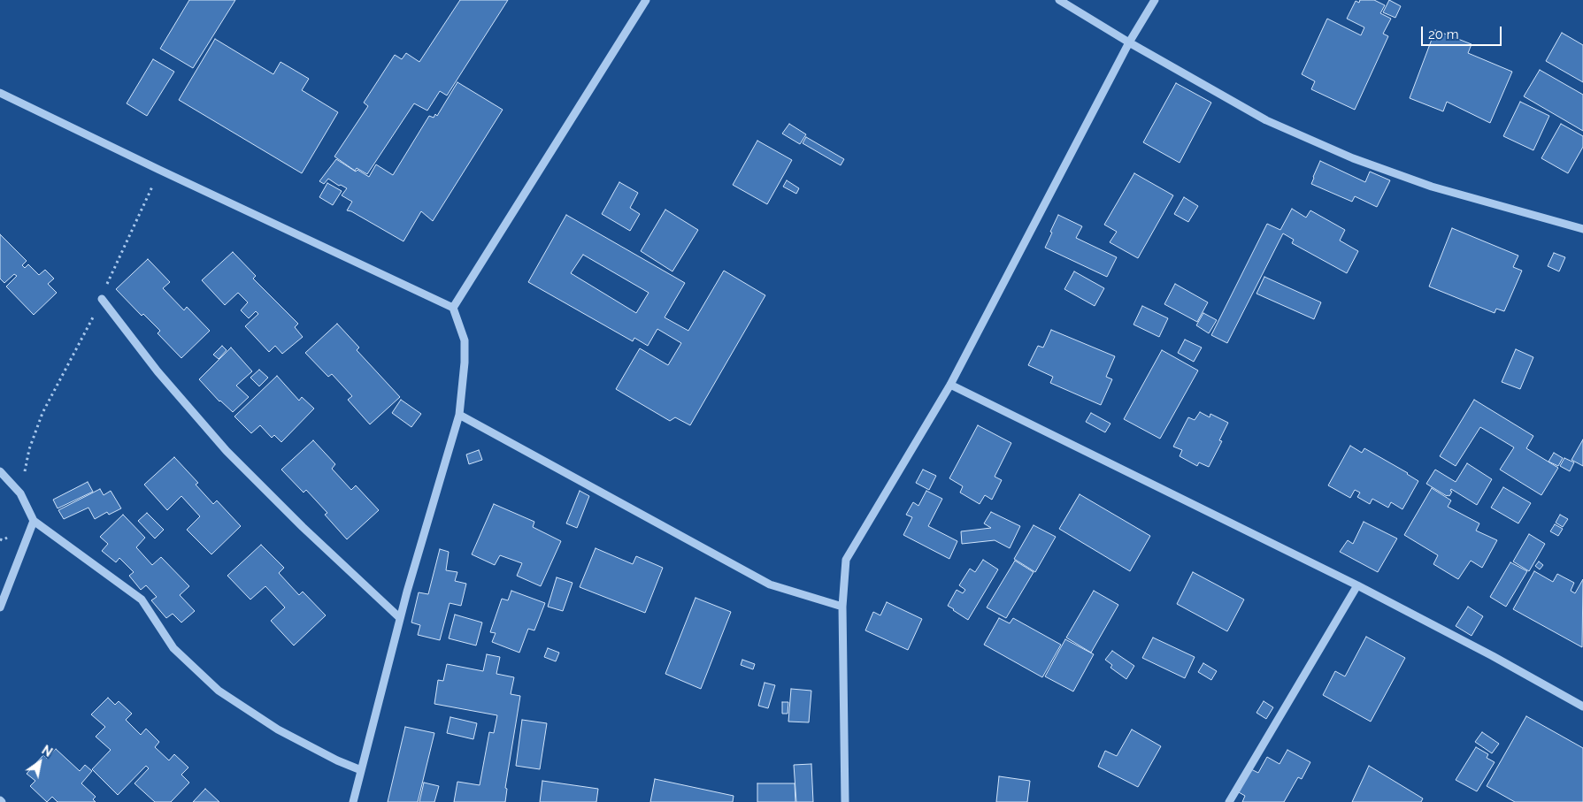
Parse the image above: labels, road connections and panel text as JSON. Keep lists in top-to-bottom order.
{
  "scale_bar": "20 m",
  "north": "top right"
}
